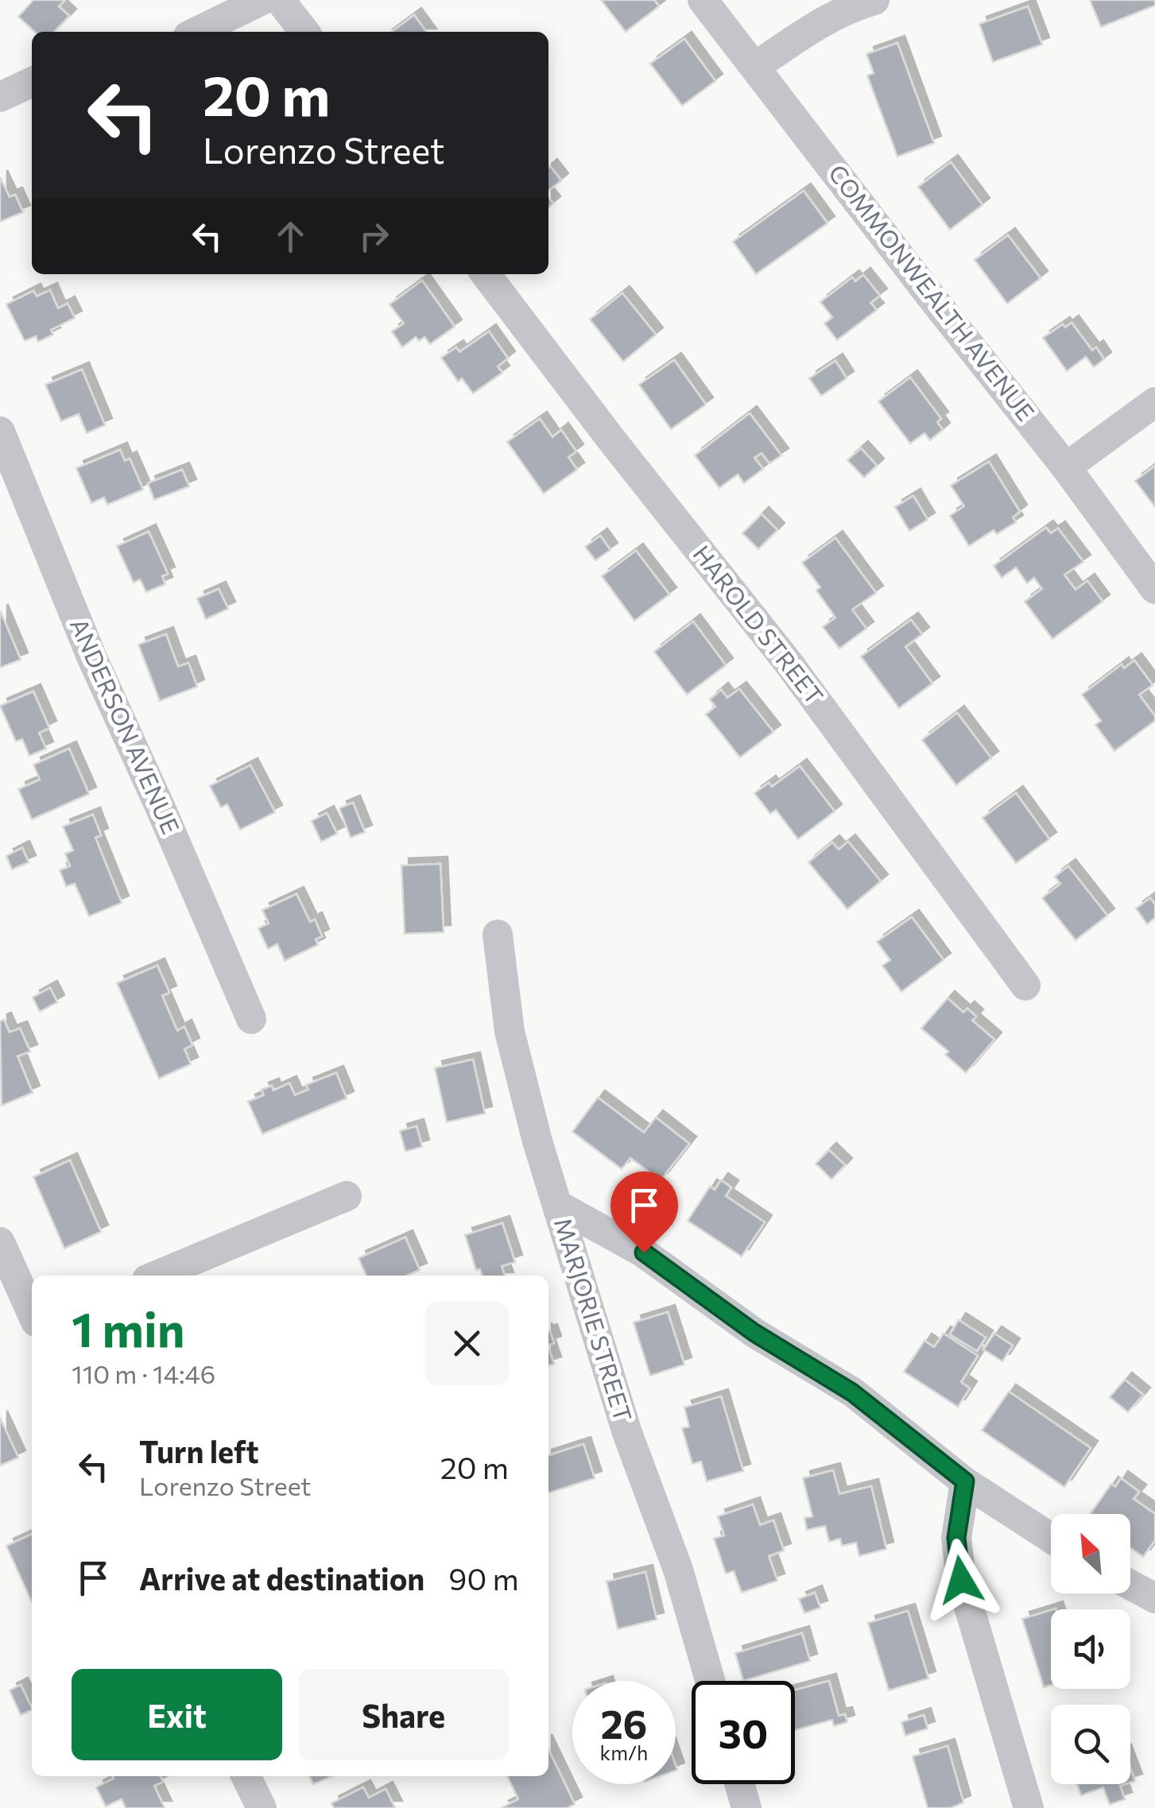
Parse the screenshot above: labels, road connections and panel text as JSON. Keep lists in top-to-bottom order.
{
  "streets": {
    "street": [
      "COMMONWEALTH AVENUE",
      "HAROLD STREET",
      "ANDERSON AVENUE",
      "MARJORIE STREET"
    ]
  },
  "north": "top left",
  "page": {
    "turn": ["20 m", "Lorenzo Street"],
    "heading": ["1 min", "110 m · 14:46"],
    "list": [
      {
        "name": "Turn left",
        "note": "Lorenzo Street",
        "value": "20 m"
      },
      {
        "name": "Arrive at destination",
        "value": "90 m"
      }
    ],
    "buttons": ["Exit", "Share"],
    "speed": "26 km/h",
    "limit": "30"
  }
}
